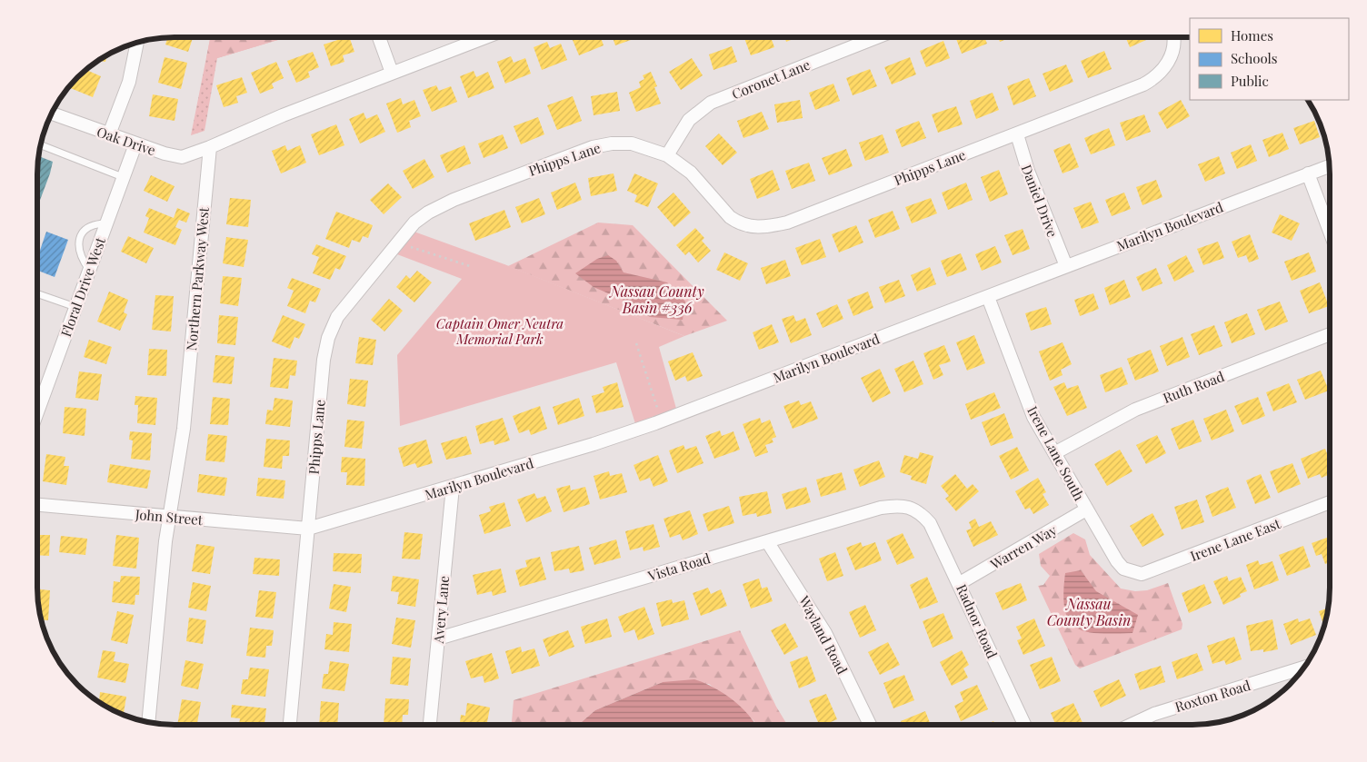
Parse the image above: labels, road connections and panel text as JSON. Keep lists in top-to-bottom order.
{
  "streets": {
    "street": [
      "Coronet Lane",
      "Oak Drive",
      "Phipps Lane",
      "Daniel Drive",
      "Marilyn Boulevard",
      "Northern Parkway West",
      "Floral Drive West",
      "Ruth Road",
      "Irene Lane South",
      "John Street",
      "Irene Lane East",
      "Warren Way",
      "Vista Road",
      "Avery Lane",
      "Radnor Road",
      "Wayland Road",
      "Roxton Road"
    ]
  },
  "crossings": [
    ["Coronet Lane", "Phipps Lane"],
    ["Oak Drive", "Northern Parkway West"],
    ["Oak Drive", "Floral Drive West"],
    ["Phipps Lane", "Daniel Drive"],
    ["Phipps Lane", "Marilyn Boulevard"],
    ["Phipps Lane", "John Street"],
    ["Daniel Drive", "Marilyn Boulevard"],
    ["Marilyn Boulevard", "Irene Lane South"],
    ["Marilyn Boulevard", "John Street"],
    ["Marilyn Boulevard", "Avery Lane"],
    ["Northern Parkway West", "John Street"],
    ["Ruth Road", "Irene Lane South"],
    ["Irene Lane South", "Irene Lane East"],
    ["Irene Lane South", "Warren Way"],
    ["Warren Way", "Radnor Road"],
    ["Vista Road", "Avery Lane"],
    ["Vista Road", "Radnor Road"],
    ["Vista Road", "Wayland Road"]
  ],
  "water": ["Nassau County Basin #336", "Nassau County Basin"],
  "parks": ["Captain Omer Neutra Memorial Park"],
  "legend": ["Homes", "Schools", "Public"]
}
